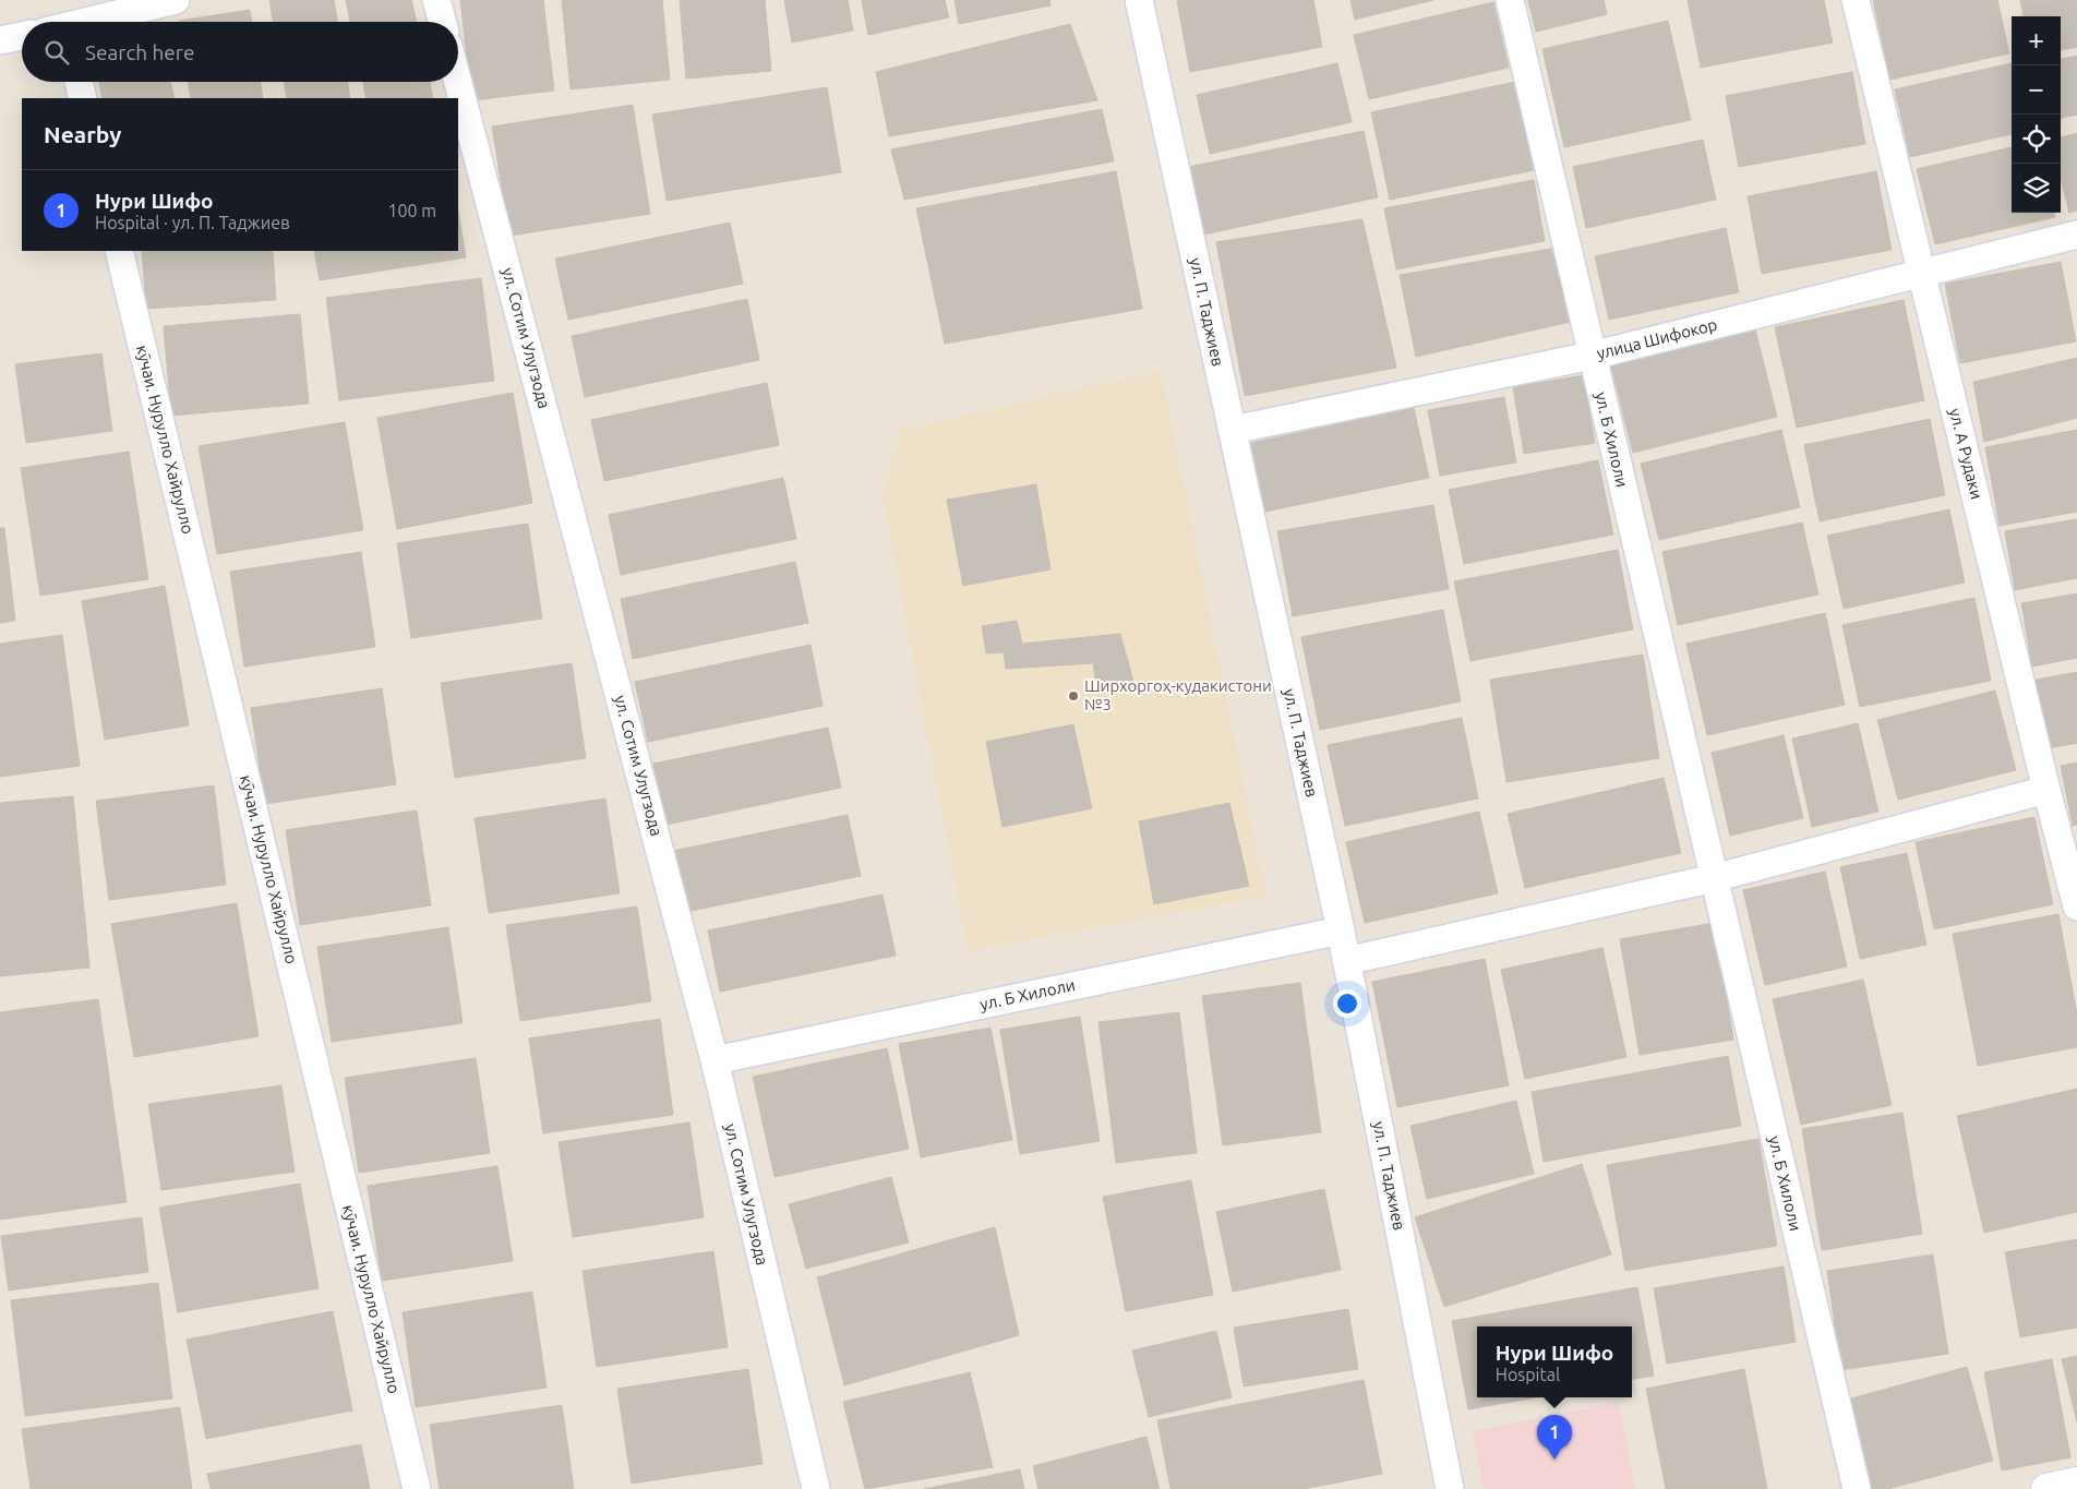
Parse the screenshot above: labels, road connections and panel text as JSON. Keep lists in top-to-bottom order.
{
  "streets": {
    "street": [
      "ул. П. Таджиев",
      "ул. Сотим Улугзода",
      "улица Шифокор",
      "кӯчаи. Нурулло Хайрулло",
      "ул. Б Хилоли",
      "ул. А Рудаки"
    ]
  },
  "crossings": [
    ["ул. П. Таджиев", "улица Шифокор"],
    ["ул. П. Таджиев", "ул. Б Хилоли"],
    ["ул. Сотим Улугзода", "ул. Б Хилоли"],
    ["улица Шифокор", "ул. Б Хилоли"],
    ["улица Шифокор", "ул. А Рудаки"]
  ],
  "places": ["Ширхоргоҳ-кудакистони №3"],
  "page": {
    "map_buttons": ["+", "−"],
    "search": "Search here",
    "heading": "Nearby",
    "list": [
      {
        "mark": "1",
        "name": "Нури Шифо",
        "note": "Hospital · ул. П. Таджиев",
        "value": "100 m"
      }
    ],
    "popup": ["Нури Шифо", "Hospital"],
    "pins": "1"
  }
}
